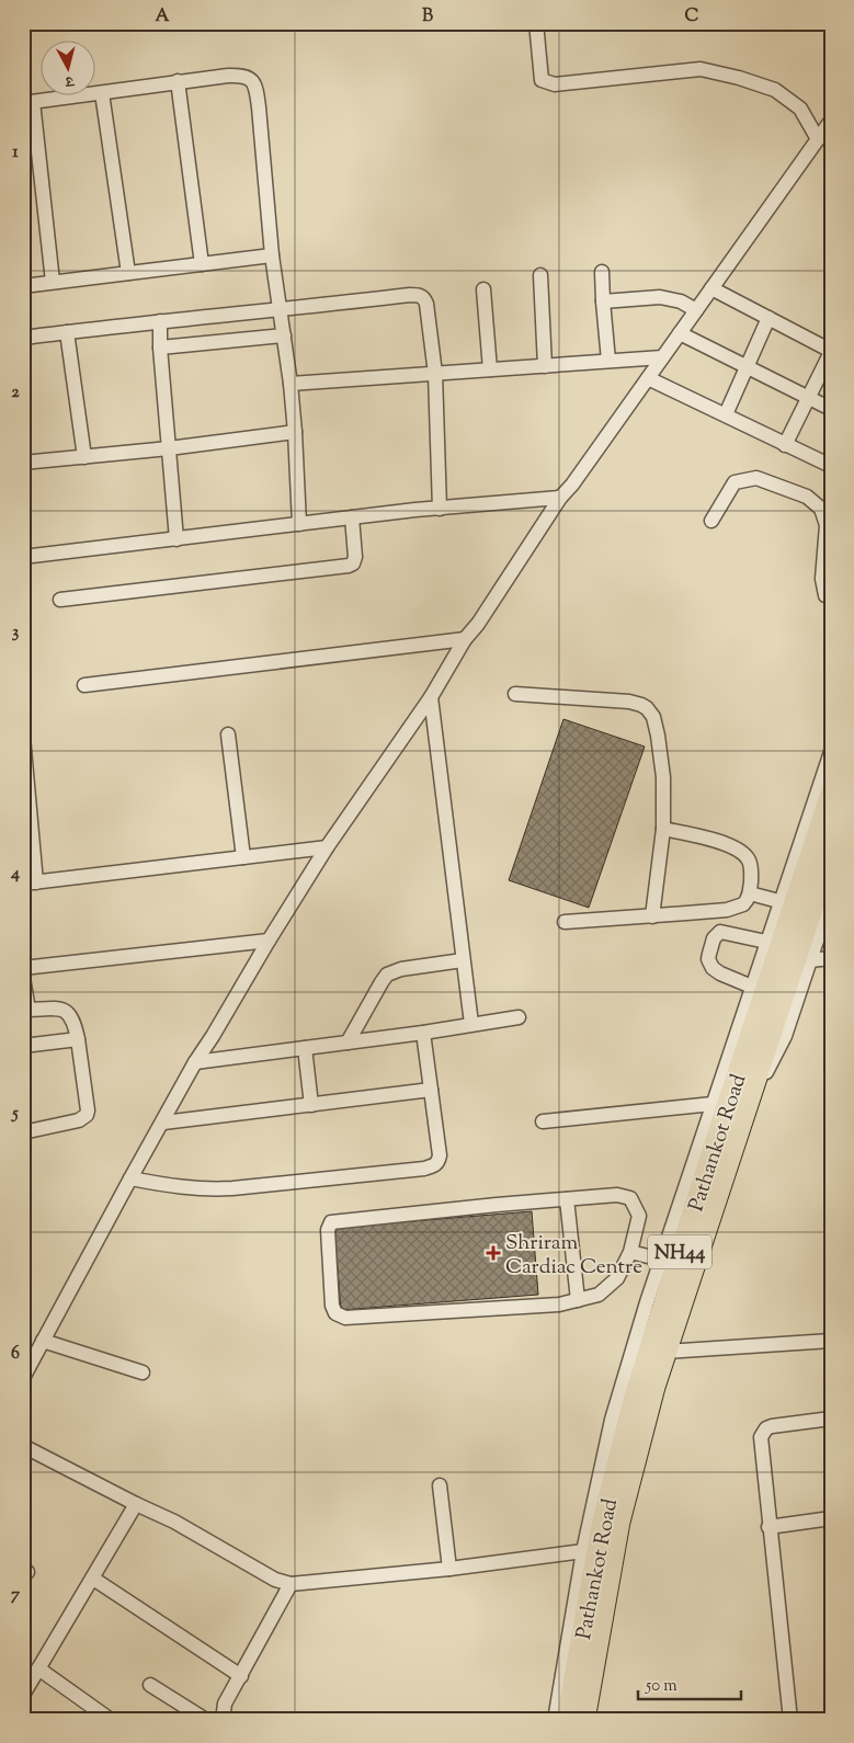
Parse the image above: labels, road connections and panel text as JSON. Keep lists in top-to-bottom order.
{
  "streets": {
    "highway": ["Pathankot Road", "NH44"]
  },
  "places": {
    "health": ["Shriram Cardiac Centre"]
  },
  "scale_bar": "50 m",
  "north": "bottom",
  "grid": {
    "columns": ["A", "B", "C"],
    "rows": [
      "1",
      "2",
      "3",
      "4",
      "5",
      "6",
      "7"
    ]
  }
}
